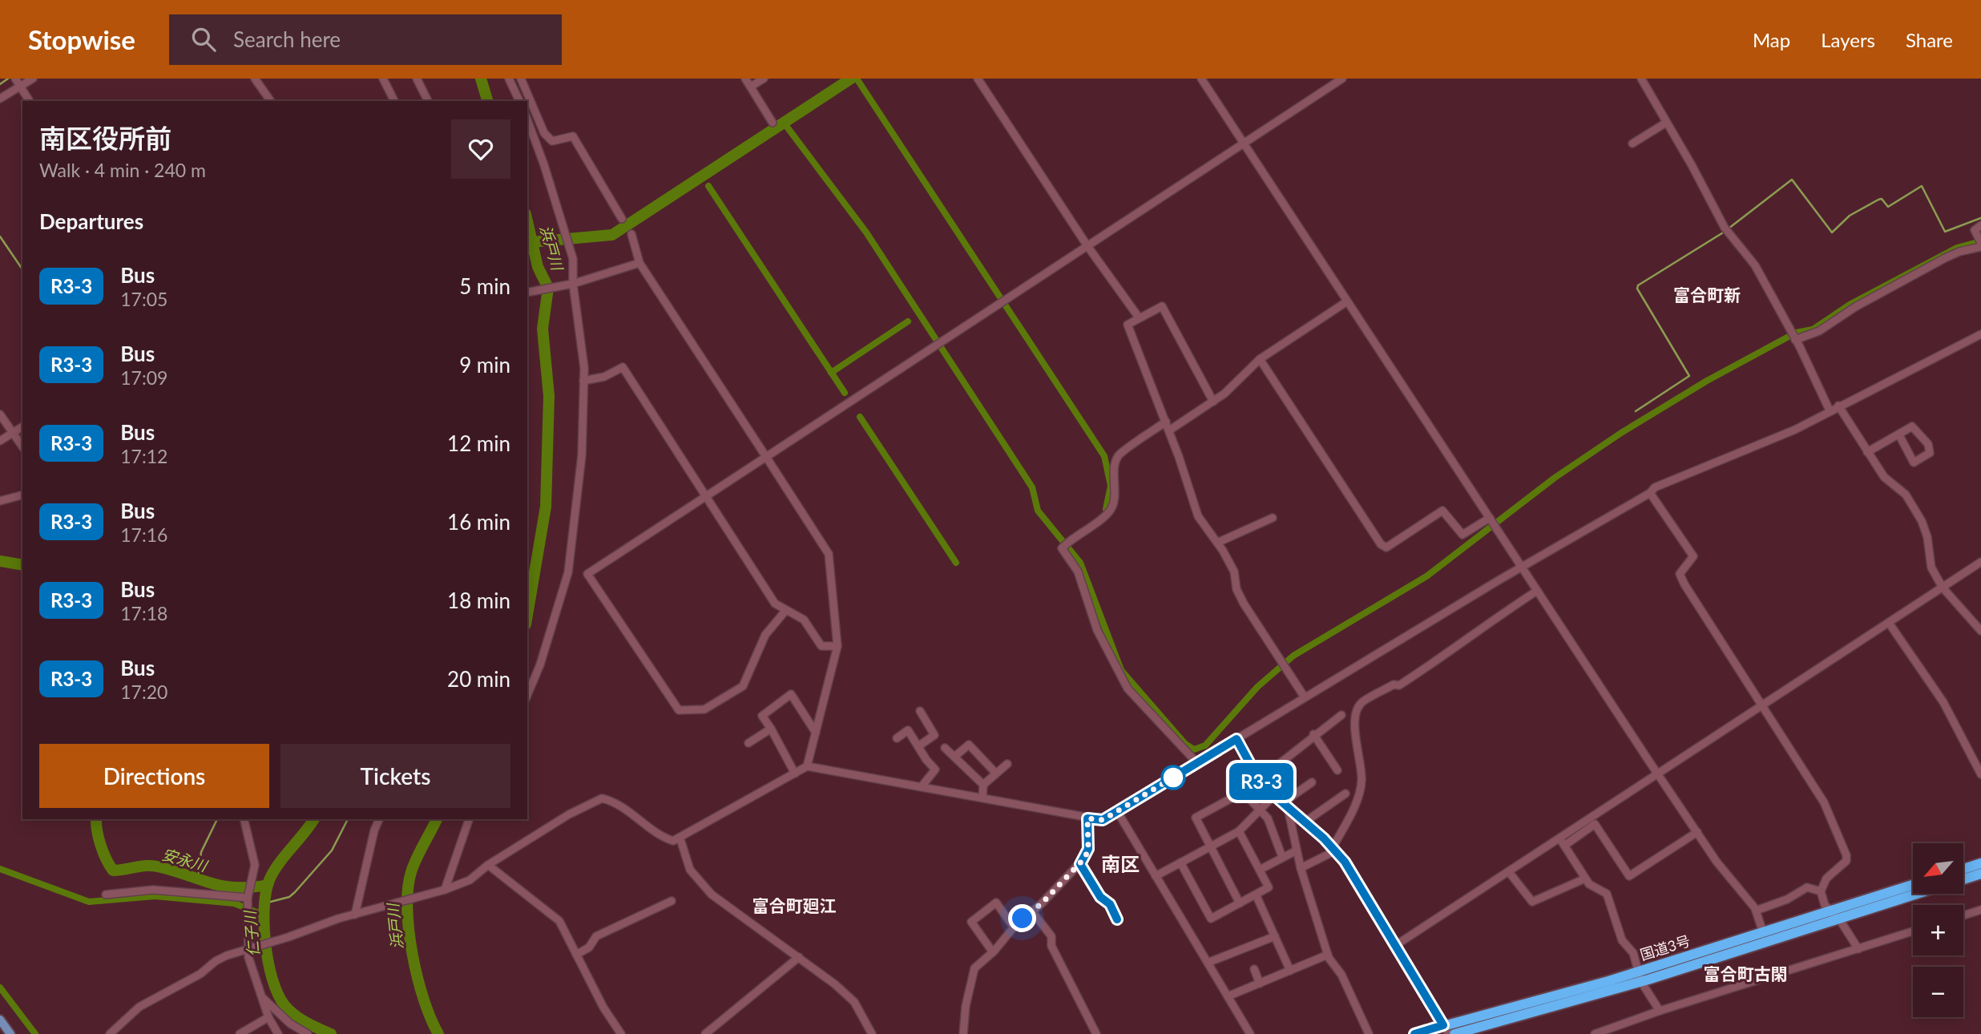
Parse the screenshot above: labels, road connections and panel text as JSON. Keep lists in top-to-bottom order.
{
  "streets": {
    "highway": ["国道3号"]
  },
  "districts": [
    "富合町新",
    "南区",
    "富合町廻江",
    "富合町古閑"
  ],
  "water": ["浜戸川", "安永川", "仁子川"],
  "lines": ["bus line R3-3"],
  "north": "bottom left",
  "page": {
    "header": "Stopwise",
    "search": "Search here",
    "nav": ["Map", "Layers", "Share"],
    "on_map": "R3-3",
    "heading": [
      ["南区役所前", "Walk · 4 min · 240 m"],
      "Departures"
    ],
    "list": [
      {
        "mark": "R3-3",
        "name": "Bus",
        "note": "17:05",
        "value": "5 min"
      },
      {
        "mark": "R3-3",
        "name": "Bus",
        "note": "17:09",
        "value": "9 min"
      },
      {
        "mark": "R3-3",
        "name": "Bus",
        "note": "17:12",
        "value": "12 min"
      },
      {
        "mark": "R3-3",
        "name": "Bus",
        "note": "17:16",
        "value": "16 min"
      },
      {
        "mark": "R3-3",
        "name": "Bus",
        "note": "17:18",
        "value": "18 min"
      },
      {
        "mark": "R3-3",
        "name": "Bus",
        "note": "17:20",
        "value": "20 min"
      }
    ],
    "buttons": ["Directions", "Tickets"],
    "map_buttons": ["+", "−"]
  }
}
